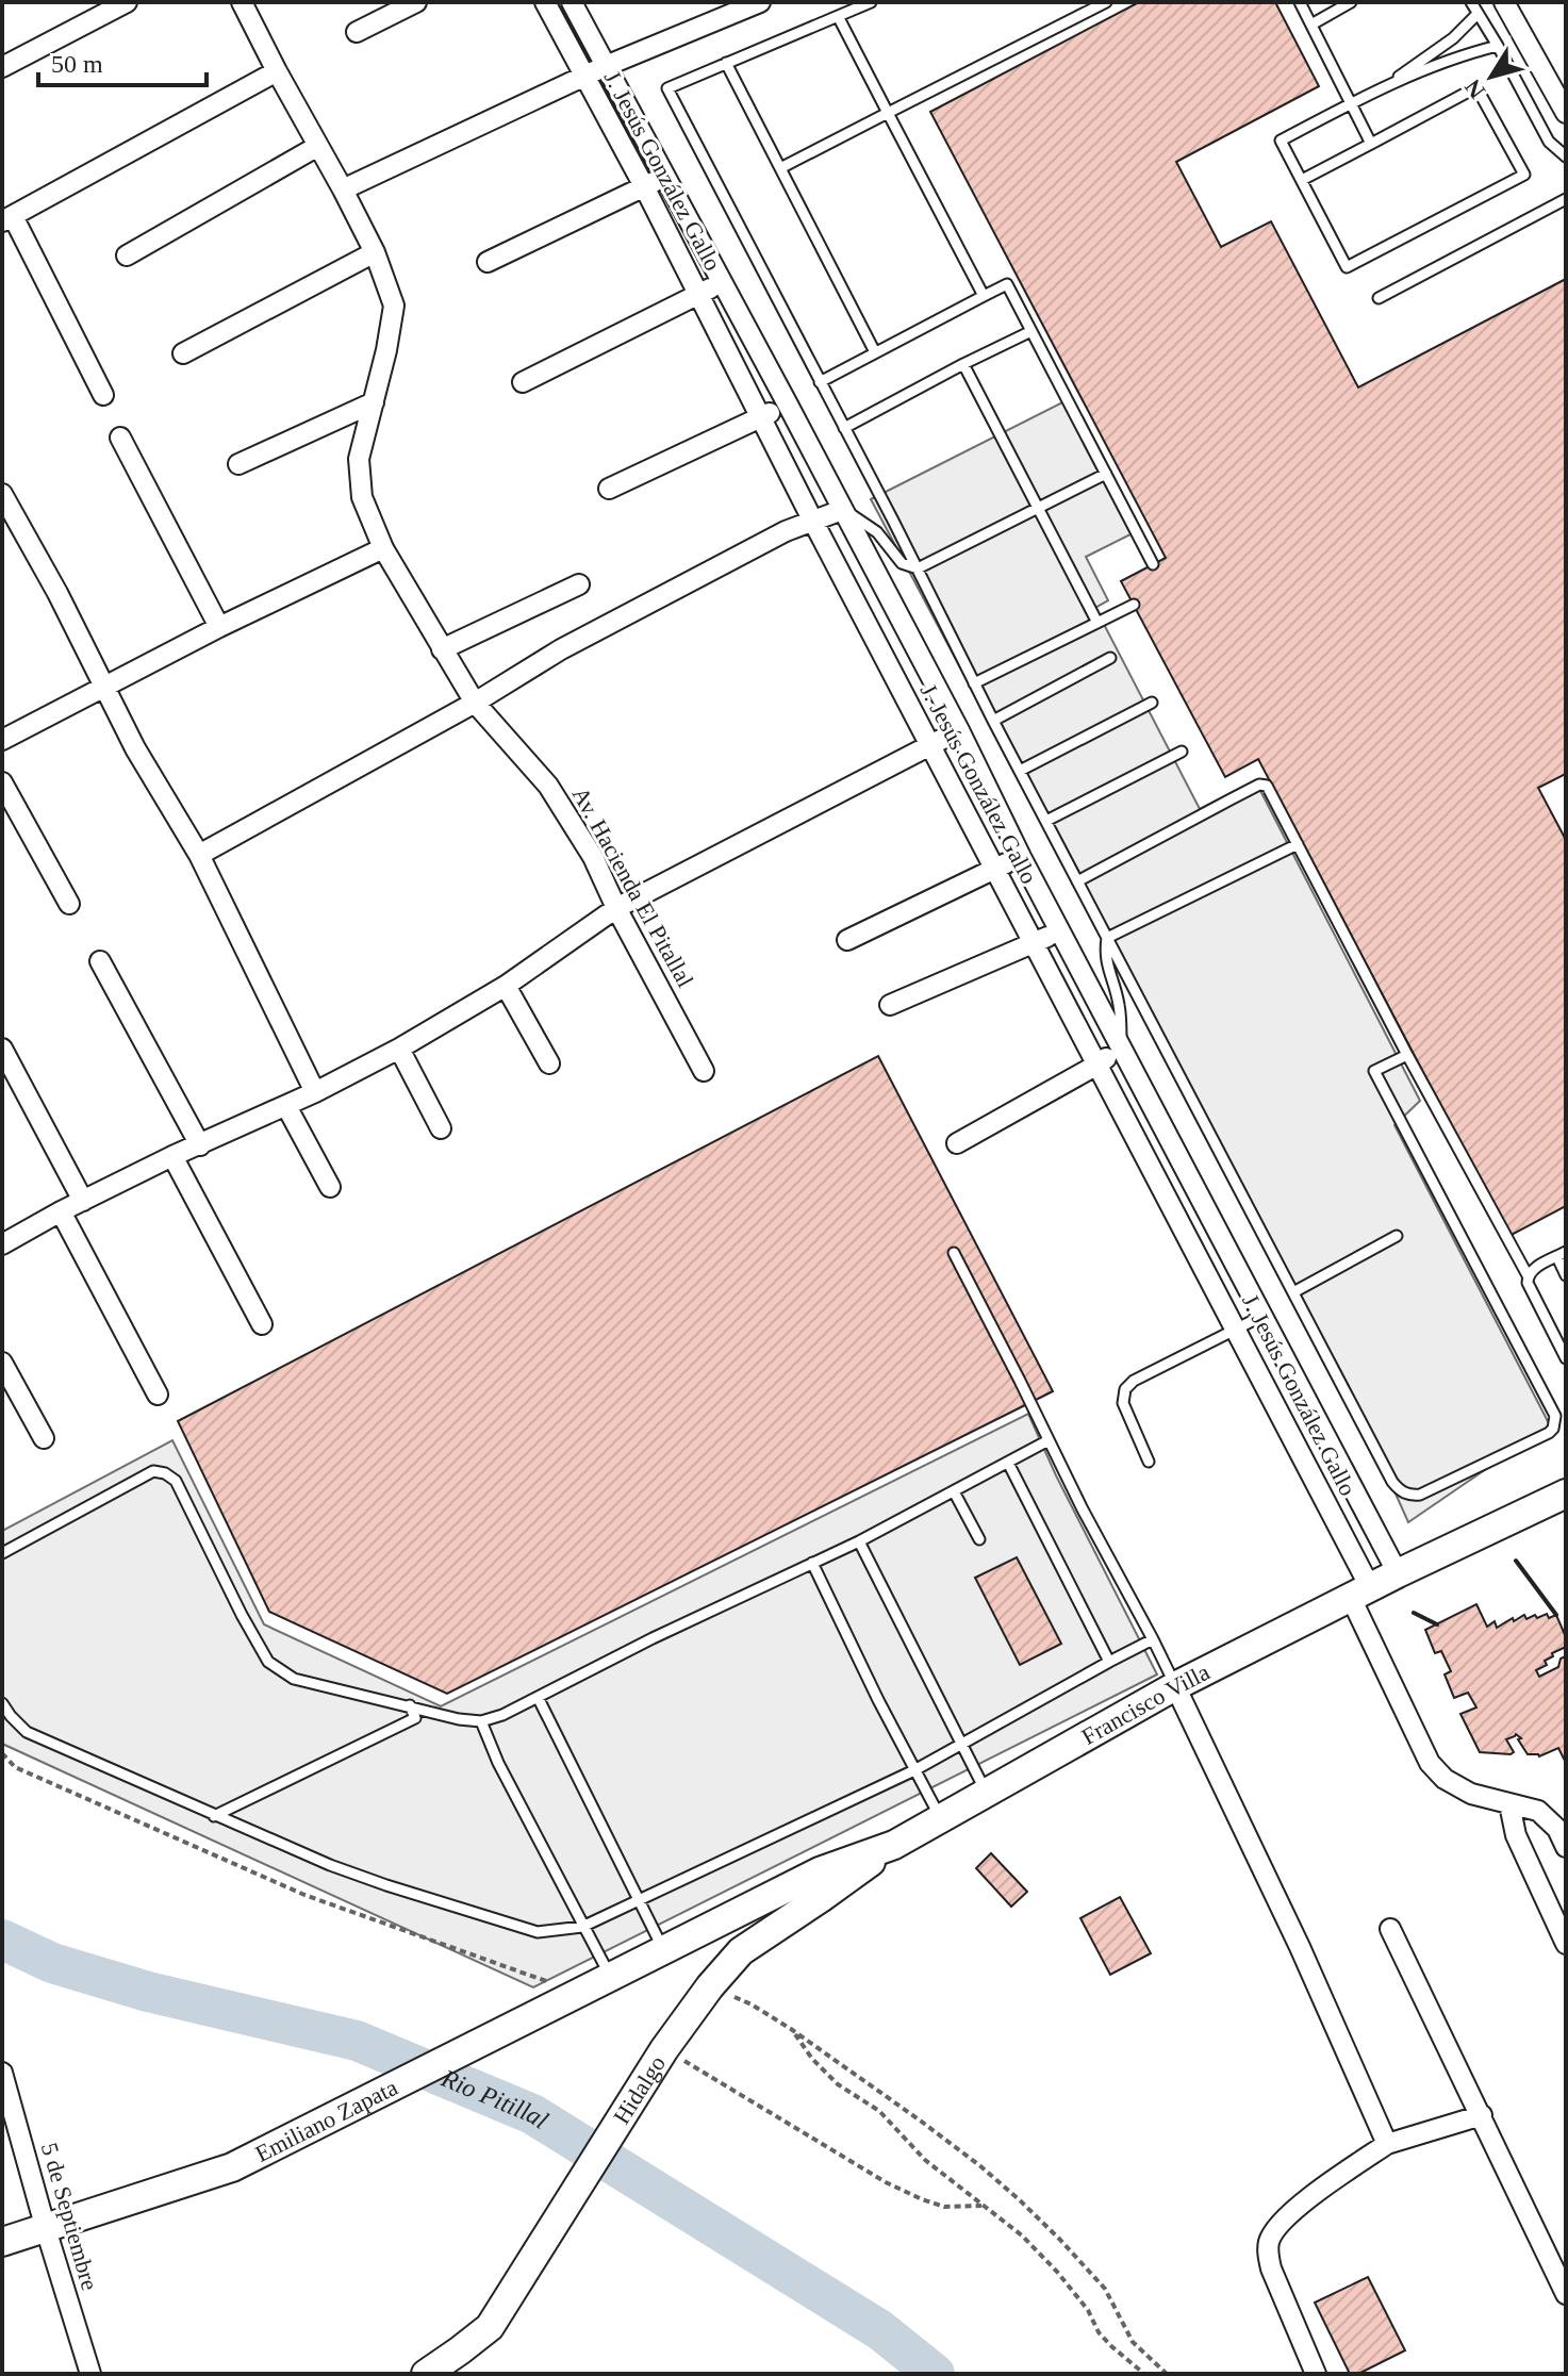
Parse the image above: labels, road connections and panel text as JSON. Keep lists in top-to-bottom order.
{
  "streets": {
    "street": [
      "J. Jesús González Gallo",
      "Av. Hacienda El Pitallal",
      "Francisco Villa",
      "Hidalgo",
      "Emiliano Zapata",
      "5 de Septiembre"
    ]
  },
  "crossings": [
    ["J. Jesús González Gallo", "Francisco Villa"],
    ["Francisco Villa", "Hidalgo"],
    ["Francisco Villa", "Emiliano Zapata"],
    ["Emiliano Zapata", "5 de Septiembre"]
  ],
  "water": ["Rio Pitillal"],
  "scale_bar": "50 m",
  "north": "bottom left"
}
